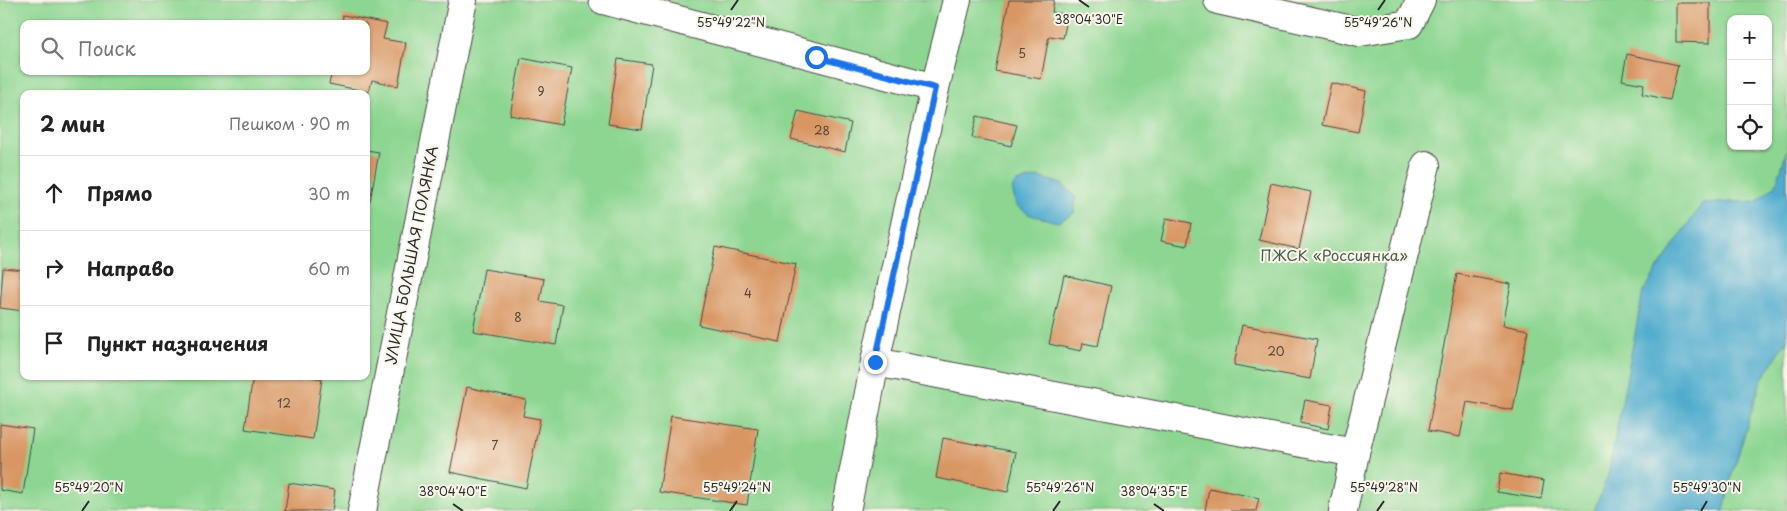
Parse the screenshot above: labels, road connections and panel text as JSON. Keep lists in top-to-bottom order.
{
  "streets": {
    "street": ["УЛИЦА БОЛЬШАЯ ПОЛЯНКА"]
  },
  "parks": ["ПЖСК «Россиянка»"],
  "house_numbers": [
    "5",
    "9",
    "28",
    "4",
    "8",
    "20",
    "12",
    "7"
  ],
  "page": {
    "map_buttons": ["+", "−"],
    "search": "Поиск",
    "heading": ["2 мин", "Пешком · 90 m"],
    "list": [
      ["Прямо", "30 m"],
      ["Направо", "60 m"],
      "Пункт назначения"
    ]
  },
  "coordinates": [
    "38°04'30\"E",
    "55°49'22\"N",
    "55°49'26\"N",
    "55°49'20\"N",
    "55°49'24\"N",
    "55°49'28\"N",
    "55°49'30\"N",
    "38°04'40\"E",
    "38°04'35\"E"
  ]
}
